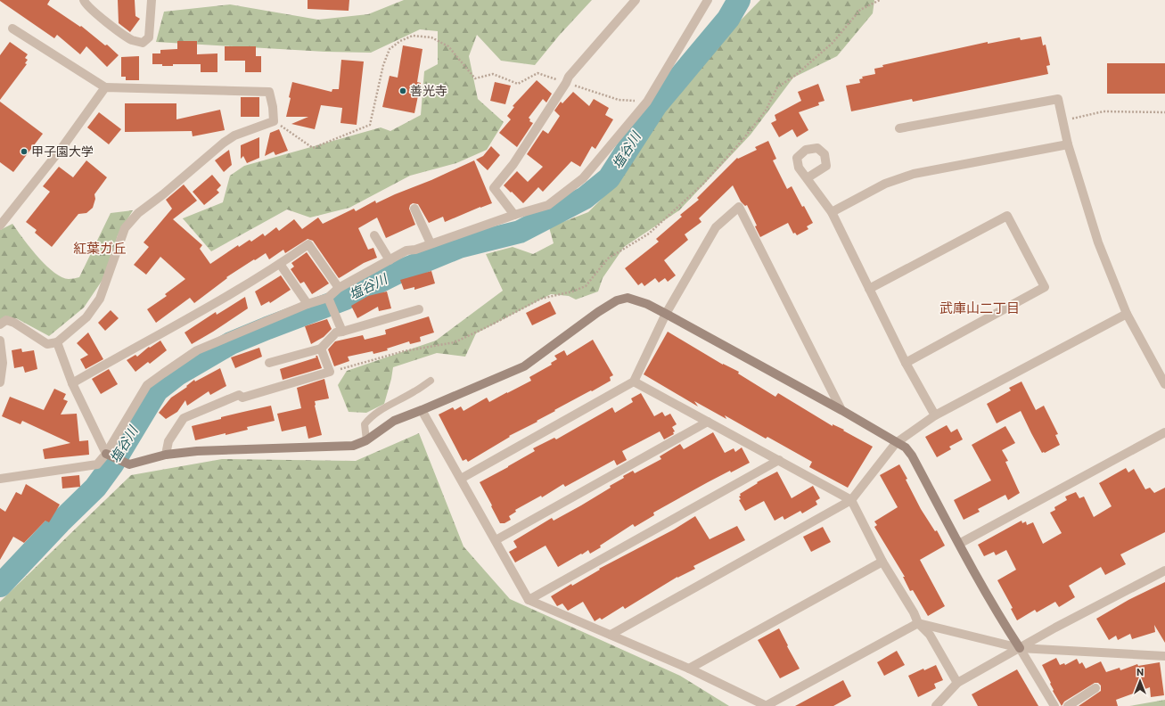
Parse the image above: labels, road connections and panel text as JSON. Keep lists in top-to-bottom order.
{
  "districts": ["紅葉ガ丘", "武庫山二丁目"],
  "water": ["塩谷川"],
  "places": ["善光寺", "甲子園大学"],
  "north": "top"
}
